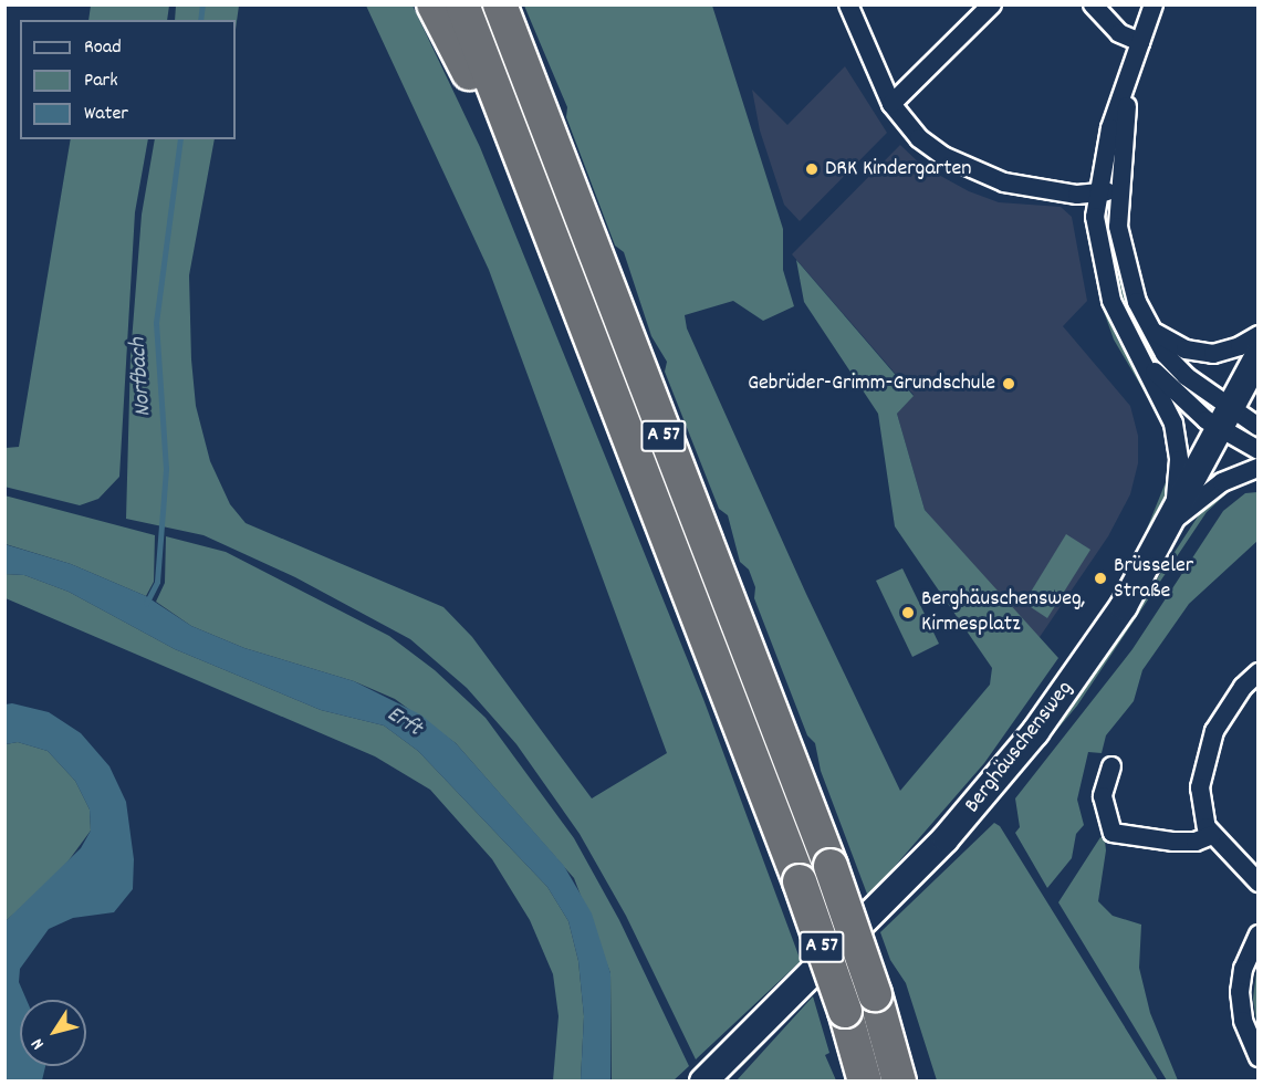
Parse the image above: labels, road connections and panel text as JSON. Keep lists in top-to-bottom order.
{
  "streets": {
    "highway": ["A 57"],
    "main road": ["Berghäuschensweg"]
  },
  "water": ["Norfbach", "Erft"],
  "places": [
    "DRK Kindergarten",
    "Gebrüder-Grimm-Grundschule",
    "Brüsseler Straße",
    "Berghäuschensweg, Kirmesplatz"
  ],
  "legend": ["Road", "Park", "Water"],
  "north": "bottom left"
}
